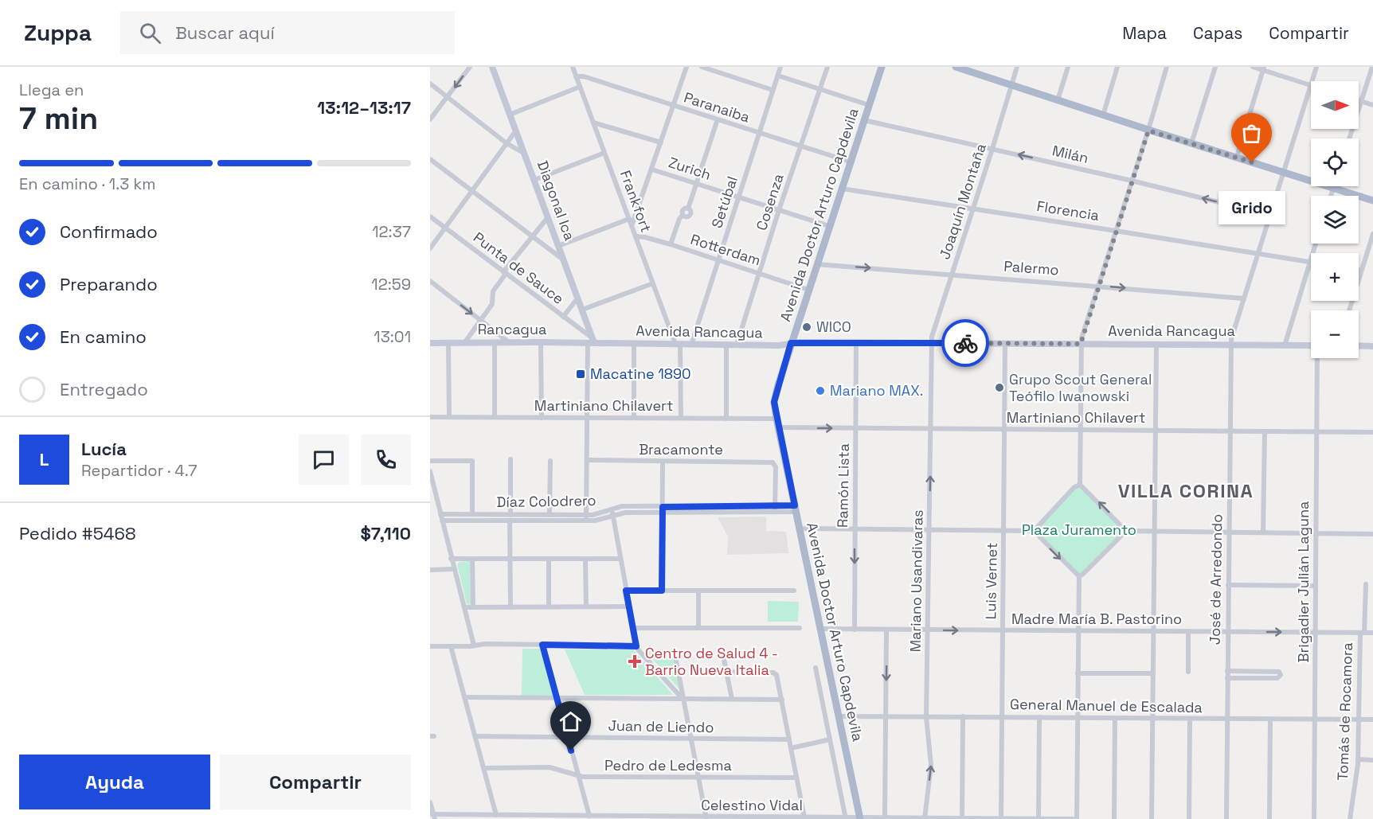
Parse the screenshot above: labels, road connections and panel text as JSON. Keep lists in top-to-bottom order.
{
  "streets": {
    "main road": [
      "Diagonal Ica",
      "Avenida Doctor Arturo Capdevila",
      "Rancagua",
      "Avenida Rancagua"
    ],
    "street": [
      "Paranaiba",
      "Milán",
      "Zurich",
      "Frankfort",
      "Joaquín Montaña",
      "Setúbal",
      "Cosenza",
      "Florencia",
      "Rotterdam",
      "Punta de Sauce",
      "Palermo",
      "Martiniano Chilavert",
      "Bracamonte",
      "Ramón Lista",
      "Díaz Colodrero",
      "José de Arredondo",
      "Mariano Usandivaras",
      "Luis Vernet",
      "Brigadier Julián Laguna",
      "Madre María B. Pastorino",
      "General Manuel de Escalada",
      "Tomás de Rocamora",
      "Juan de Liendo",
      "Pedro de Ledesma",
      "Celestino Vidal"
    ]
  },
  "crossings": [
    ["Paranaiba", "Frankfort"],
    ["Paranaiba", "Setúbal"],
    ["Paranaiba", "Cosenza"],
    ["Paranaiba", "Avenida Doctor Arturo Capdevila"],
    ["Milán", "Joaquín Montaña"],
    ["Milán", "Avenida Doctor Arturo Capdevila"],
    ["Milán", "José de Arredondo"],
    ["Zurich", "Frankfort"],
    ["Zurich", "Setúbal"],
    ["Zurich", "Cosenza"],
    ["Zurich", "Avenida Doctor Arturo Capdevila"],
    ["Diagonal Ica", "Punta de Sauce"],
    ["Diagonal Ica", "Rancagua"],
    ["Diagonal Ica", "Avenida Rancagua"],
    ["Frankfort", "Rotterdam"],
    ["Frankfort", "Avenida Rancagua"],
    ["Joaquín Montaña", "Florencia"],
    ["Joaquín Montaña", "Palermo"],
    ["Joaquín Montaña", "Avenida Rancagua"],
    ["Joaquín Montaña", "Mariano Usandivaras"],
    ["Setúbal", "Rotterdam"],
    ["Setúbal", "Avenida Rancagua"],
    ["Cosenza", "Rotterdam"],
    ["Cosenza", "Avenida Rancagua"],
    ["Florencia", "Avenida Doctor Arturo Capdevila"],
    ["Florencia", "José de Arredondo"],
    ["Avenida Doctor Arturo Capdevila", "Rotterdam"],
    ["Avenida Doctor Arturo Capdevila", "Palermo"],
    ["Avenida Doctor Arturo Capdevila", "Avenida Rancagua"],
    ["Avenida Doctor Arturo Capdevila", "Martiniano Chilavert"],
    ["Avenida Doctor Arturo Capdevila", "Díaz Colodrero"],
    ["Avenida Doctor Arturo Capdevila", "Madre María B. Pastorino"],
    ["Avenida Doctor Arturo Capdevila", "General Manuel de Escalada"],
    ["Avenida Doctor Arturo Capdevila", "Celestino Vidal"],
    ["Punta de Sauce", "Rancagua"],
    ["Punta de Sauce", "Avenida Rancagua"],
    ["Palermo", "José de Arredondo"],
    ["Rancagua", "Avenida Rancagua"],
    ["Avenida Rancagua", "Ramón Lista"],
    ["Avenida Rancagua", "José de Arredondo"],
    ["Avenida Rancagua", "Mariano Usandivaras"],
    ["Avenida Rancagua", "Luis Vernet"],
    ["Martiniano Chilavert", "Ramón Lista"],
    ["Martiniano Chilavert", "José de Arredondo"],
    ["Martiniano Chilavert", "Mariano Usandivaras"],
    ["Martiniano Chilavert", "Luis Vernet"],
    ["Martiniano Chilavert", "Brigadier Julián Laguna"],
    ["Bracamonte", "Díaz Colodrero"],
    ["Ramón Lista", "Madre María B. Pastorino"],
    ["José de Arredondo", "Madre María B. Pastorino"],
    ["José de Arredondo", "General Manuel de Escalada"],
    ["Mariano Usandivaras", "Madre María B. Pastorino"],
    ["Mariano Usandivaras", "General Manuel de Escalada"],
    ["Mariano Usandivaras", "Celestino Vidal"],
    ["Luis Vernet", "Madre María B. Pastorino"],
    ["Luis Vernet", "General Manuel de Escalada"],
    ["Luis Vernet", "Celestino Vidal"],
    ["Brigadier Julián Laguna", "Madre María B. Pastorino"],
    ["Brigadier Julián Laguna", "General Manuel de Escalada"],
    ["Madre María B. Pastorino", "Tomás de Rocamora"],
    ["General Manuel de Escalada", "Tomás de Rocamora"]
  ],
  "one_way": ["Milán", "Palermo"],
  "districts": ["VILLA CORINA"],
  "parks": ["Plaza Juramento"],
  "places": {
    "other": [
      "Grido",
      "WICO",
      "Grupo Scout General Teófilo Iwanowski",
      "Mariano MAX."
    ],
    "transit": ["Macatine 1890"],
    "health": ["Centro de Salud 4 - Barrio Nueva Italia"]
  },
  "north": "right",
  "page": {
    "header": "Zuppa",
    "search": "Buscar aquí",
    "nav": ["Mapa", "Capas", "Compartir"],
    "heading": ["7 min", "Llega en", "13:12–13:17"],
    "panel": [
      "Lucía",
      "Repartidor · 4.7",
      "Pedido #5468",
      "$7,110"
    ],
    "map_buttons": ["+", "−"],
    "bar": "En camino · 1.3 km",
    "bubble": "Grido",
    "list": [
      ["Confirmado", "12:37"],
      ["Preparando", "12:59"],
      ["En camino", "13:01"],
      "Entregado"
    ],
    "round": "L",
    "buttons": ["Ayuda", "Compartir"]
  }
}
